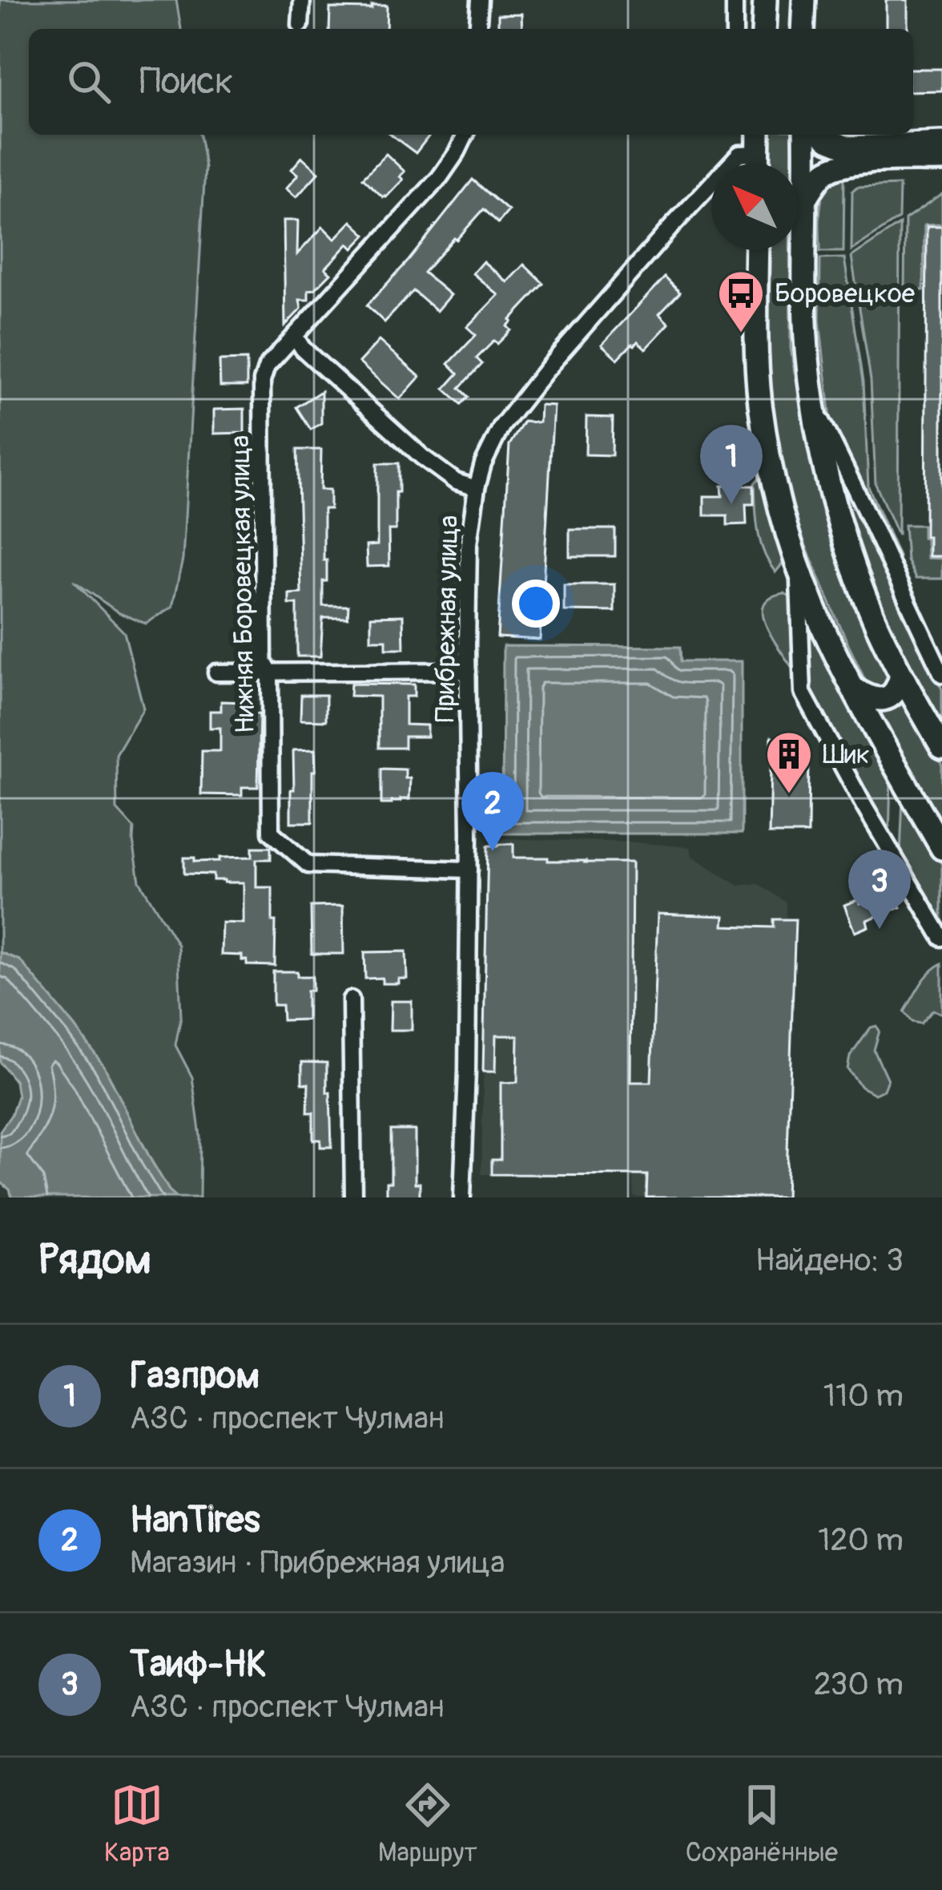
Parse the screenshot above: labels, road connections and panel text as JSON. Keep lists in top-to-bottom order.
{
  "streets": {
    "street": ["Нижняя Боровецкая улица", "Прибрежная улица"]
  },
  "crossings": [
    ["Нижняя Боровецкая улица", "Прибрежная улица"]
  ],
  "places": {
    "bus stop": ["Боровецкое"],
    "building": ["Шик"]
  },
  "north": "top left",
  "page": {
    "search": "Поиск",
    "pins": ["1", "2", "3"],
    "heading": ["Рядом", "Найдено: 3"],
    "list": [
      {
        "mark": "1",
        "name": "Газпром",
        "note": "АЗС · проспект Чулман",
        "value": "110 m"
      },
      {
        "mark": "2",
        "name": "HanTires",
        "note": "Магазин · Прибрежная улица",
        "value": "120 m"
      },
      {
        "mark": "3",
        "name": "Таиф-НК",
        "note": "АЗС · проспект Чулман",
        "value": "230 m"
      }
    ],
    "nav": ["Карта", "Маршрут", "Сохранённые"]
  }
}
